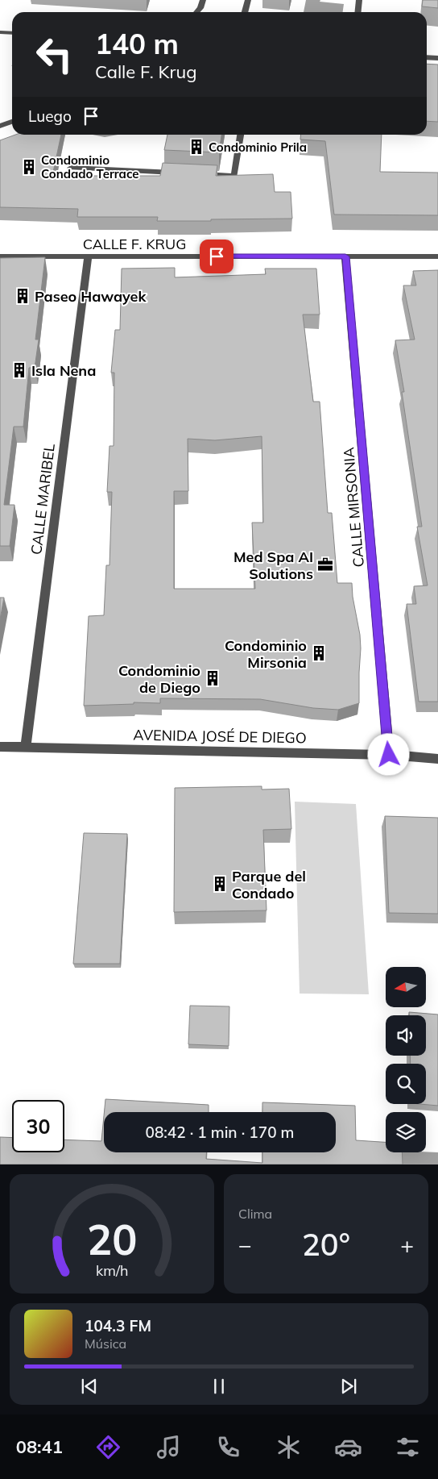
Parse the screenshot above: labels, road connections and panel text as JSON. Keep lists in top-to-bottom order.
{
  "streets": {
    "street": [
      "CALLE F. KRUG",
      "CALLE MARIBEL",
      "CALLE MIRSONIA",
      "AVENIDA JOSÉ DE DIEGO"
    ]
  },
  "crossings": [
    ["CALLE F. KRUG", "CALLE MARIBEL"],
    ["CALLE F. KRUG", "CALLE MIRSONIA"],
    ["CALLE MARIBEL", "AVENIDA JOSÉ DE DIEGO"],
    ["CALLE MIRSONIA", "AVENIDA JOSÉ DE DIEGO"]
  ],
  "places": {
    "building": [
      "Condominio Prila",
      "Condominio Condado Terrace",
      "Paseo Hawayek",
      "Isla Nena",
      "Condominio Mirsonia",
      "Condominio de Diego",
      "Parque del Condado"
    ],
    "office": ["Med Spa AI Solutions"]
  },
  "north": "left",
  "page": {
    "turn": ["140 m", "Calle F. Krug"],
    "then": "Luego",
    "limit": "30",
    "trip": "08:42 · 1 min · 170 m",
    "tile": "Clima",
    "heat": ["−", "20°", "+"],
    "song": ["104.3 FM", "Música"],
    "tabs": "08:41",
    "gauge": ["20", "km/h"]
  }
}
